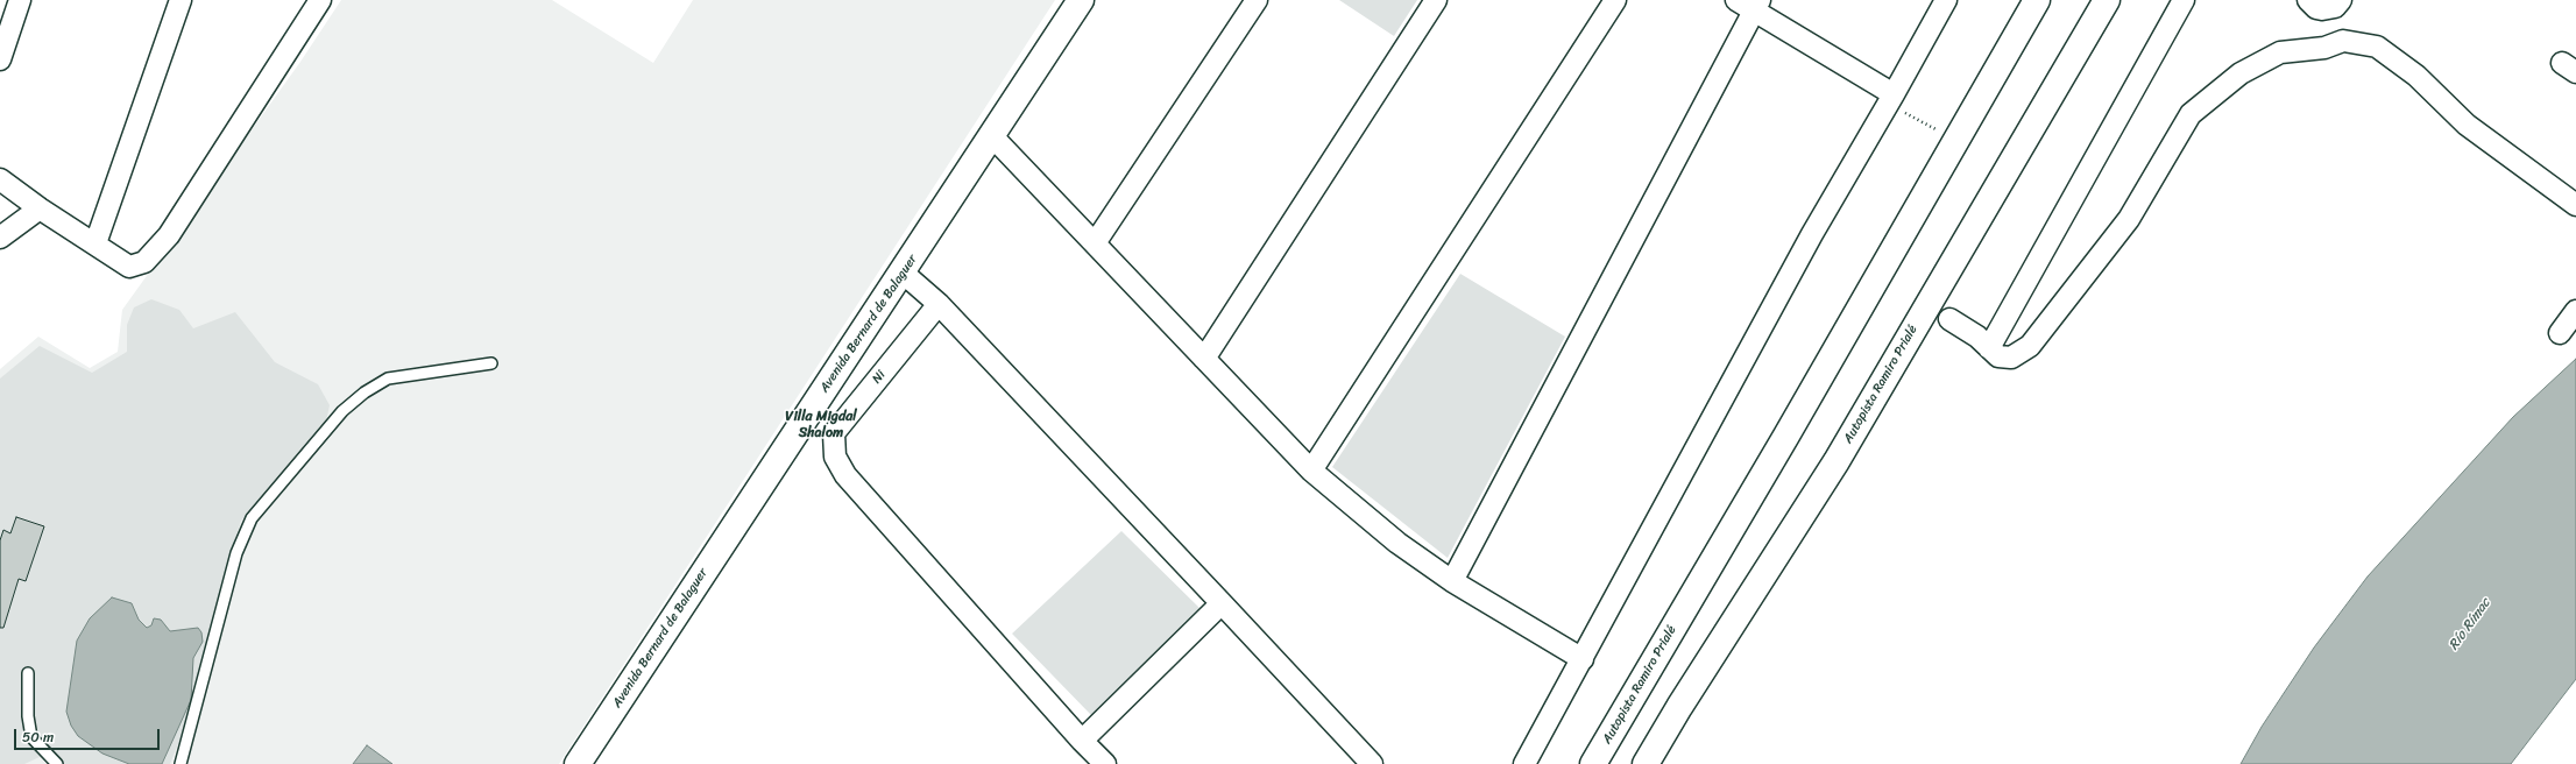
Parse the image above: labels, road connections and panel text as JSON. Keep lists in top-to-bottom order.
{
  "streets": {
    "main road": ["Avenida Bernard de Balaguer", "Autopista Ramiro Prialé"],
    "street": ["Ni"]
  },
  "districts": ["Villa Migdal Shalom"],
  "water": ["Río Rímac"],
  "scale_bar": "50 m"
}
